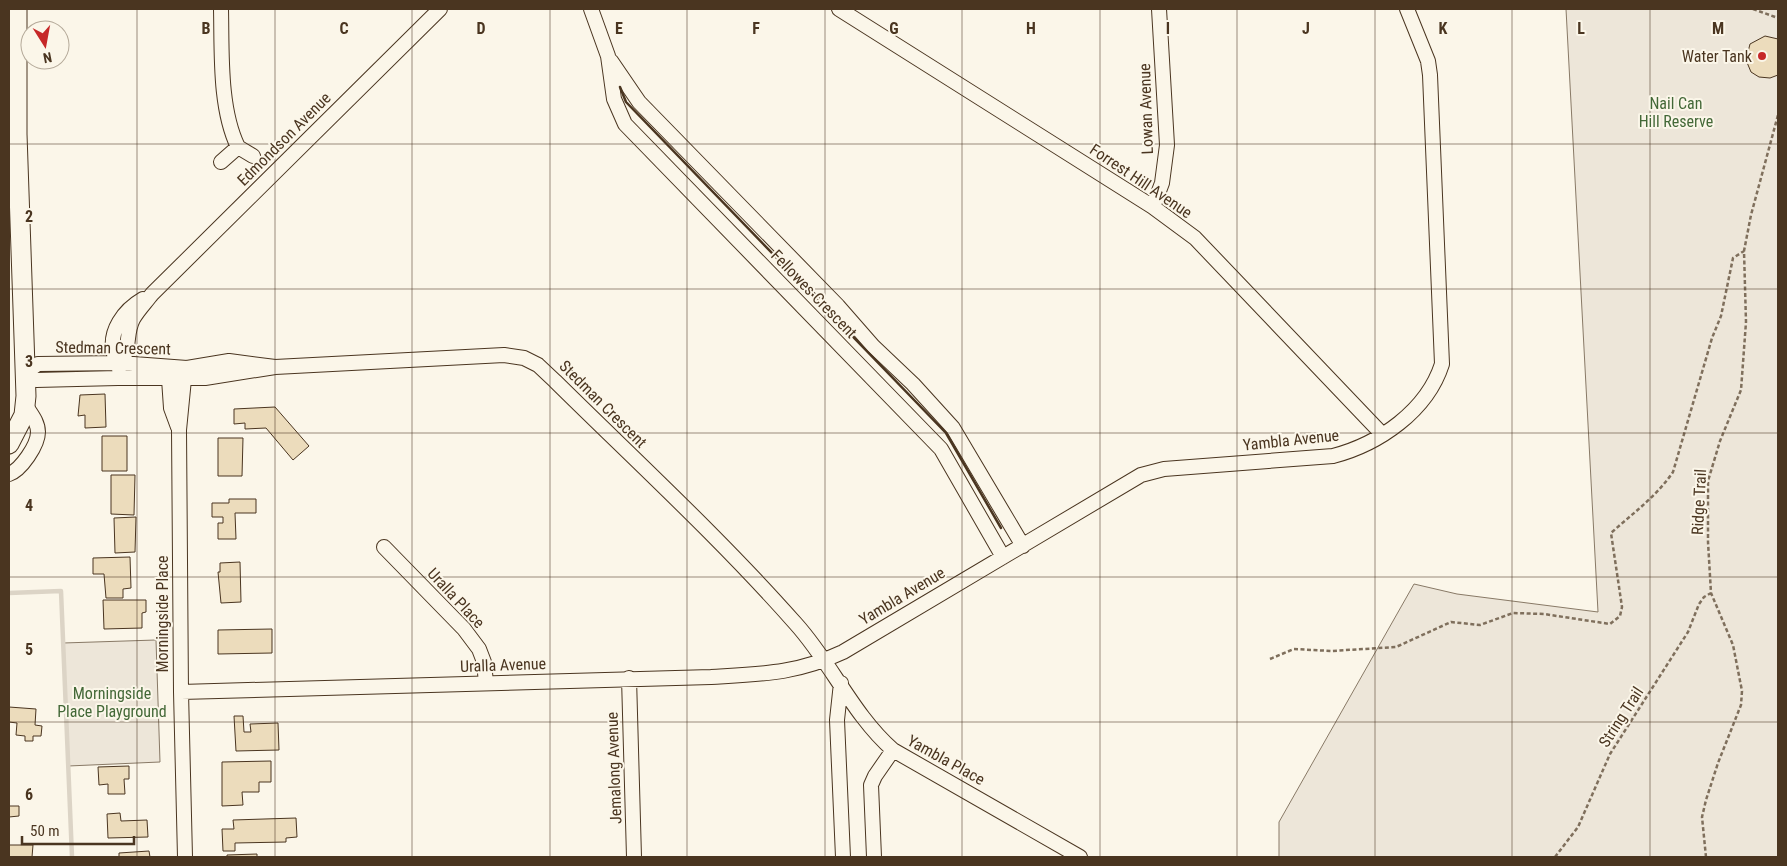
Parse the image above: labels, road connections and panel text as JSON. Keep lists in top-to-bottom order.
{
  "streets": {
    "street": [
      "Lowan Avenue",
      "Edmondson Avenue",
      "Forrest Hill Avenue",
      "Fellowes Crescent",
      "Stedman Crescent",
      "Yambla Avenue",
      "Uralla Place",
      "Morningside Place",
      "Uralla Avenue",
      "Yambla Place",
      "Jemalong Avenue"
    ],
    "path": ["Ridge Trail", "String Trail"]
  },
  "crossings": [
    ["Lowan Avenue", "Forrest Hill Avenue"],
    ["Edmondson Avenue", "Stedman Crescent"],
    ["Forrest Hill Avenue", "Yambla Avenue"],
    ["Fellowes Crescent", "Yambla Avenue"],
    ["Stedman Crescent", "Yambla Avenue"],
    ["Stedman Crescent", "Morningside Place"],
    ["Stedman Crescent", "Uralla Avenue"],
    ["Stedman Crescent", "Yambla Place"],
    ["Yambla Avenue", "Uralla Avenue"],
    ["Yambla Avenue", "Yambla Place"],
    ["Ridge Trail", "String Trail"],
    ["Uralla Place", "Uralla Avenue"],
    ["Morningside Place", "Uralla Avenue"],
    ["Uralla Avenue", "Yambla Place"],
    ["Uralla Avenue", "Jemalong Avenue"]
  ],
  "parks": ["Nail Can Hill Reserve", "Morningside Place Playground"],
  "places": ["Water Tank"],
  "scale_bar": "50 m",
  "north": "bottom",
  "grid": {
    "columns": [
      "B",
      "C",
      "D",
      "E",
      "F",
      "G",
      "H",
      "I",
      "J",
      "K",
      "L",
      "M"
    ],
    "rows": [
      "2",
      "3",
      "4",
      "5",
      "6"
    ]
  }
}
